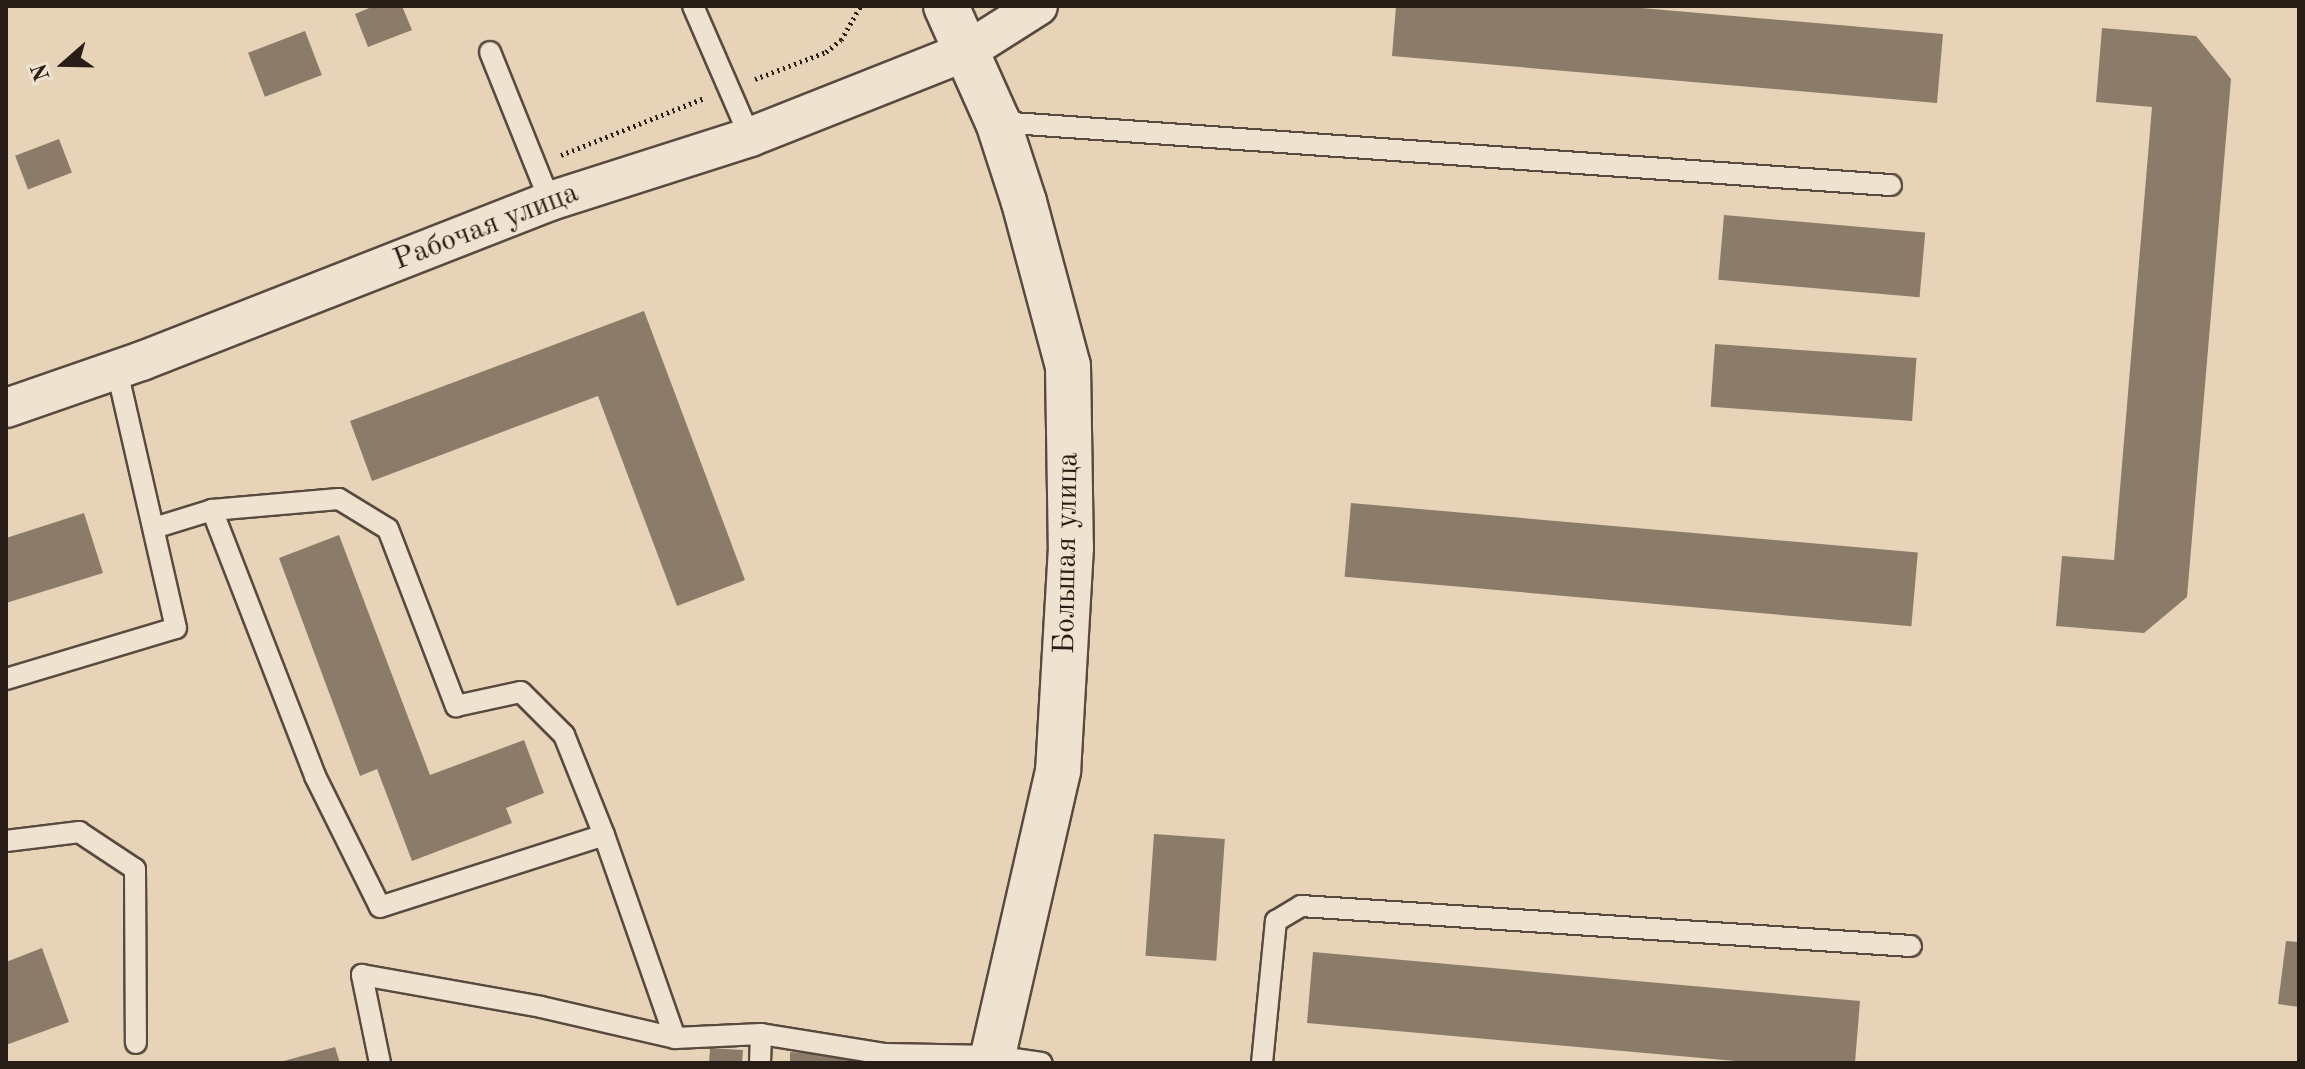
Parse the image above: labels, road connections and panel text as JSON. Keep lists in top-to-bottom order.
{
  "streets": {
    "street": ["Рабочая улица", "Большая улица"]
  },
  "crossings": [
    ["Рабочая улица", "Большая улица"]
  ],
  "north": "left"
}
